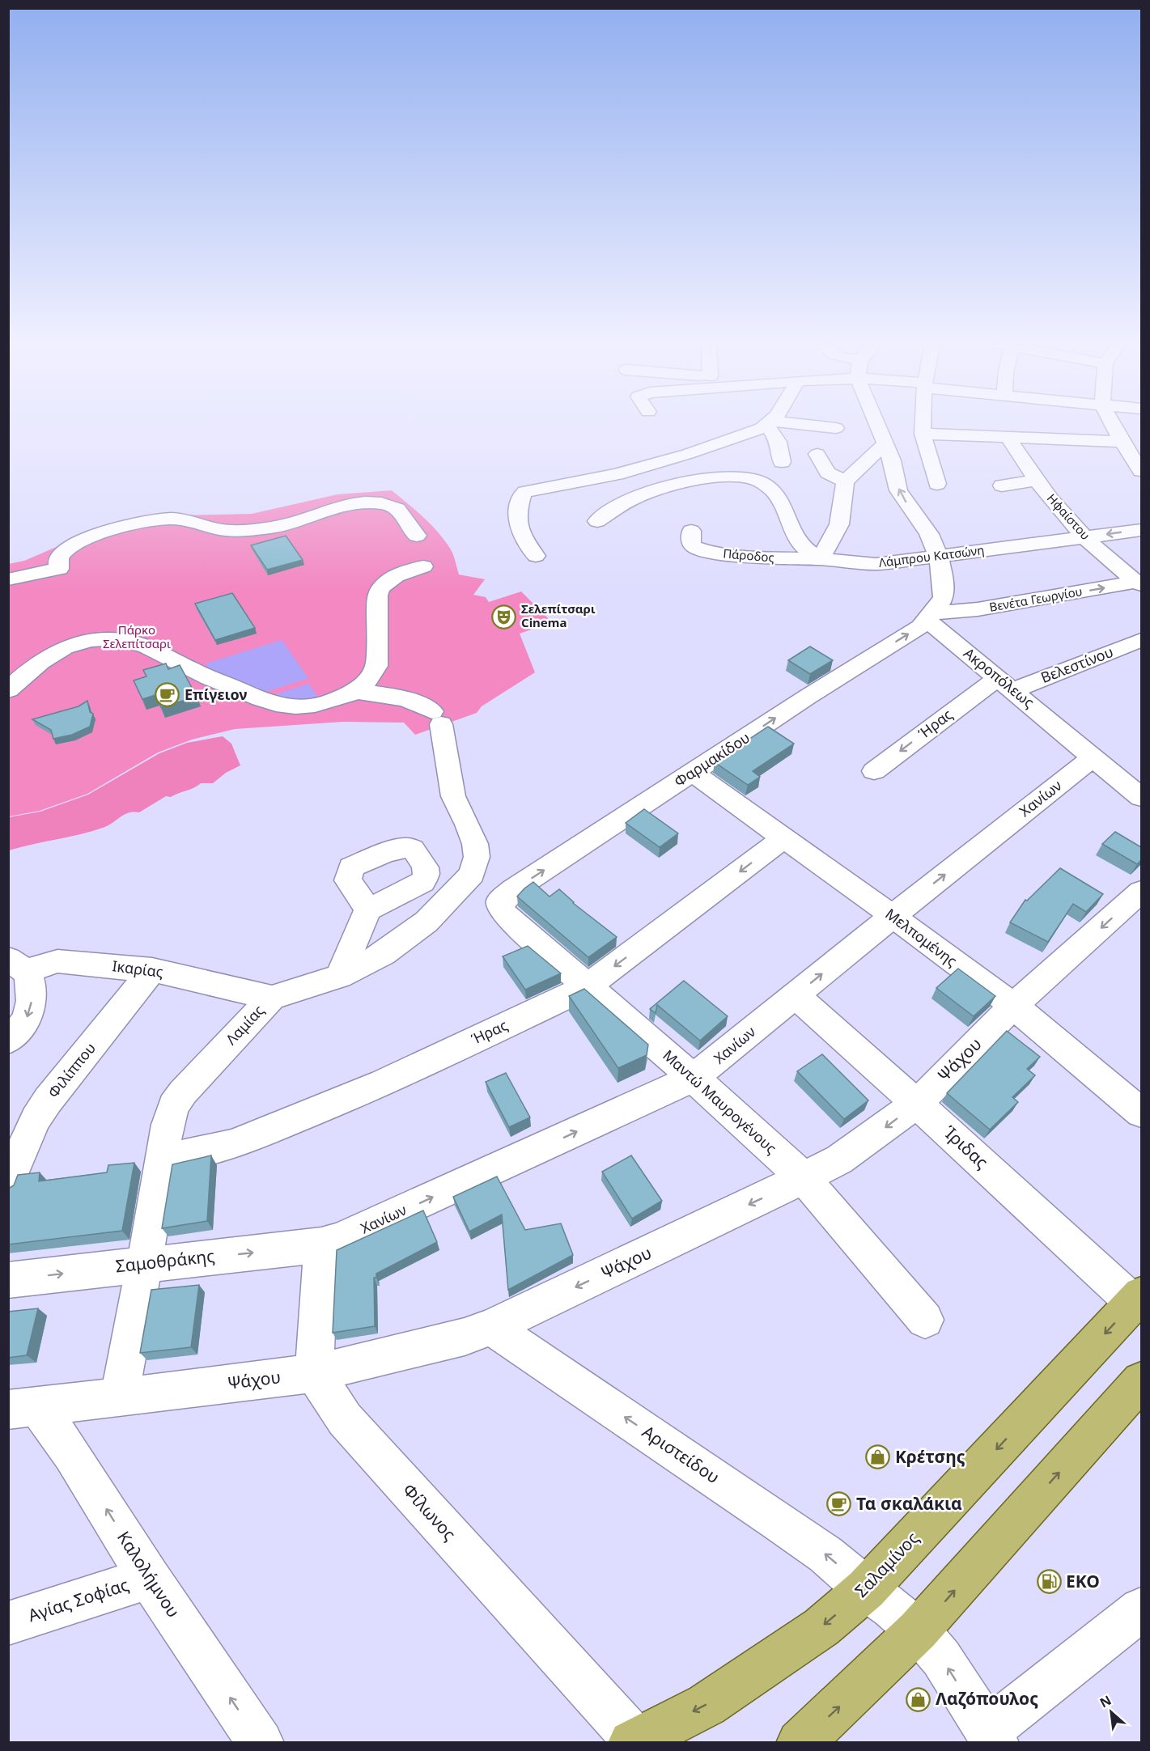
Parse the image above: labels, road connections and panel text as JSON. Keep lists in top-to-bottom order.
{
  "streets": {
    "main road": ["Σαλαμίνος"],
    "street": [
      "Ηφαίστου",
      "Πάροδος",
      "Λάμπρου Κατσώνη",
      "Βενέτα Γεωργίου",
      "Βελεστίνου",
      "Ακροπόλεως",
      "Ήρας",
      "Φαρμακίδου",
      "Χανίων",
      "Μελπομένης",
      "Ικαρίας",
      "Λαμίας",
      "Ψάχου",
      "Φιλίππου",
      "Μαντώ Μαυρογένους",
      "Ίριδας",
      "Σαμοθράκης",
      "Αριστείδου",
      "Φίλωνος",
      "Καλολήμνου",
      "Αγίας Σοφίας"
    ]
  },
  "crossings": [
    ["Ηφαίστου", "Λάμπρου Κατσώνη"],
    ["Ηφαίστου", "Βενέτα Γεωργίου"],
    ["Πάροδος", "Λάμπρου Κατσώνη"],
    ["Βενέτα Γεωργίου", "Ακροπόλεως"],
    ["Βενέτα Γεωργίου", "Φαρμακίδου"],
    ["Βελεστίνου", "Ακροπόλεως"],
    ["Βελεστίνου", "Ήρας"],
    ["Ακροπόλεως", "Ήρας"],
    ["Ακροπόλεως", "Φαρμακίδου"],
    ["Ακροπόλεως", "Χανίων"],
    ["Ήρας", "Μελπομένης"],
    ["Ήρας", "Λαμίας"],
    ["Ήρας", "Μαντώ Μαυρογένους"],
    ["Φαρμακίδου", "Μελπομένης"],
    ["Φαρμακίδου", "Μαντώ Μαυρογένους"],
    ["Χανίων", "Μελπομένης"],
    ["Χανίων", "Μαντώ Μαυρογένους"],
    ["Χανίων", "Ίριδας"],
    ["Χανίων", "Σαμοθράκης"],
    ["Μελπομένης", "Ψάχου"],
    ["Ικαρίας", "Λαμίας"],
    ["Ικαρίας", "Φιλίππου"],
    ["Λαμίας", "Ψάχου"],
    ["Λαμίας", "Σαμοθράκης"],
    ["Ψάχου", "Μαντώ Μαυρογένους"],
    ["Ψάχου", "Ίριδας"],
    ["Ψάχου", "Αριστείδου"],
    ["Ψάχου", "Φίλωνος"],
    ["Ψάχου", "Καλολήμνου"],
    ["Ίριδας", "Σαλαμίνος"],
    ["Αριστείδου", "Σαλαμίνος"],
    ["Φίλωνος", "Σαλαμίνος"],
    ["Καλολήμνου", "Αγίας Σοφίας"]
  ],
  "one_way": [
    "Ήρας",
    "Φαρμακίδου",
    "Χανίων",
    "Ψάχου",
    "Σαμοθράκης",
    "Αριστείδου",
    "Καλολήμνου"
  ],
  "parks": ["Πάρκο Σελεπίτσαρι"],
  "places": {
    "theatre": ["Σελεπίτσαρι Cinema"],
    "cafe": ["Επίγειον", "Τα σκαλάκια"],
    "shop": ["Κρέτσης", "Λαζόπουλος"],
    "fuel station": ["EKO"]
  },
  "north": "top left"
}
